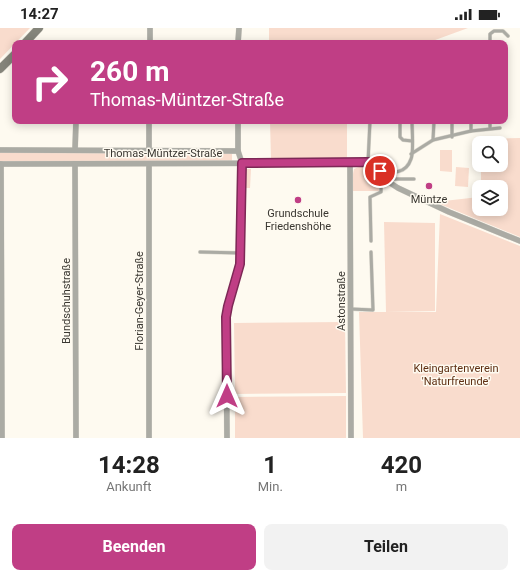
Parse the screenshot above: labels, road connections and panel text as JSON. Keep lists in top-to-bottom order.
{
  "streets": {
    "street": [
      "Thomas-Müntzer-Straße",
      "Bundschuhstraße",
      "Florian-Geyer-Straße",
      "Astonstraße"
    ]
  },
  "crossings": [
    ["Thomas-Müntzer-Straße", "Bundschuhstraße"],
    ["Thomas-Müntzer-Straße", "Florian-Geyer-Straße"],
    ["Thomas-Müntzer-Straße", "Astonstraße"]
  ],
  "parks": ["Kleingartenverein 'Naturfreunde'"],
  "places": ["Müntze", "Grundschule Friedenshöhe"],
  "page": {
    "status": "14:27",
    "turn": ["260 m", "Thomas-Müntzer-Straße"],
    "eta": [
      "14:28",
      "Ankunft",
      "1",
      "Min.",
      "420",
      "m"
    ],
    "buttons": ["Beenden", "Teilen"]
  }
}
